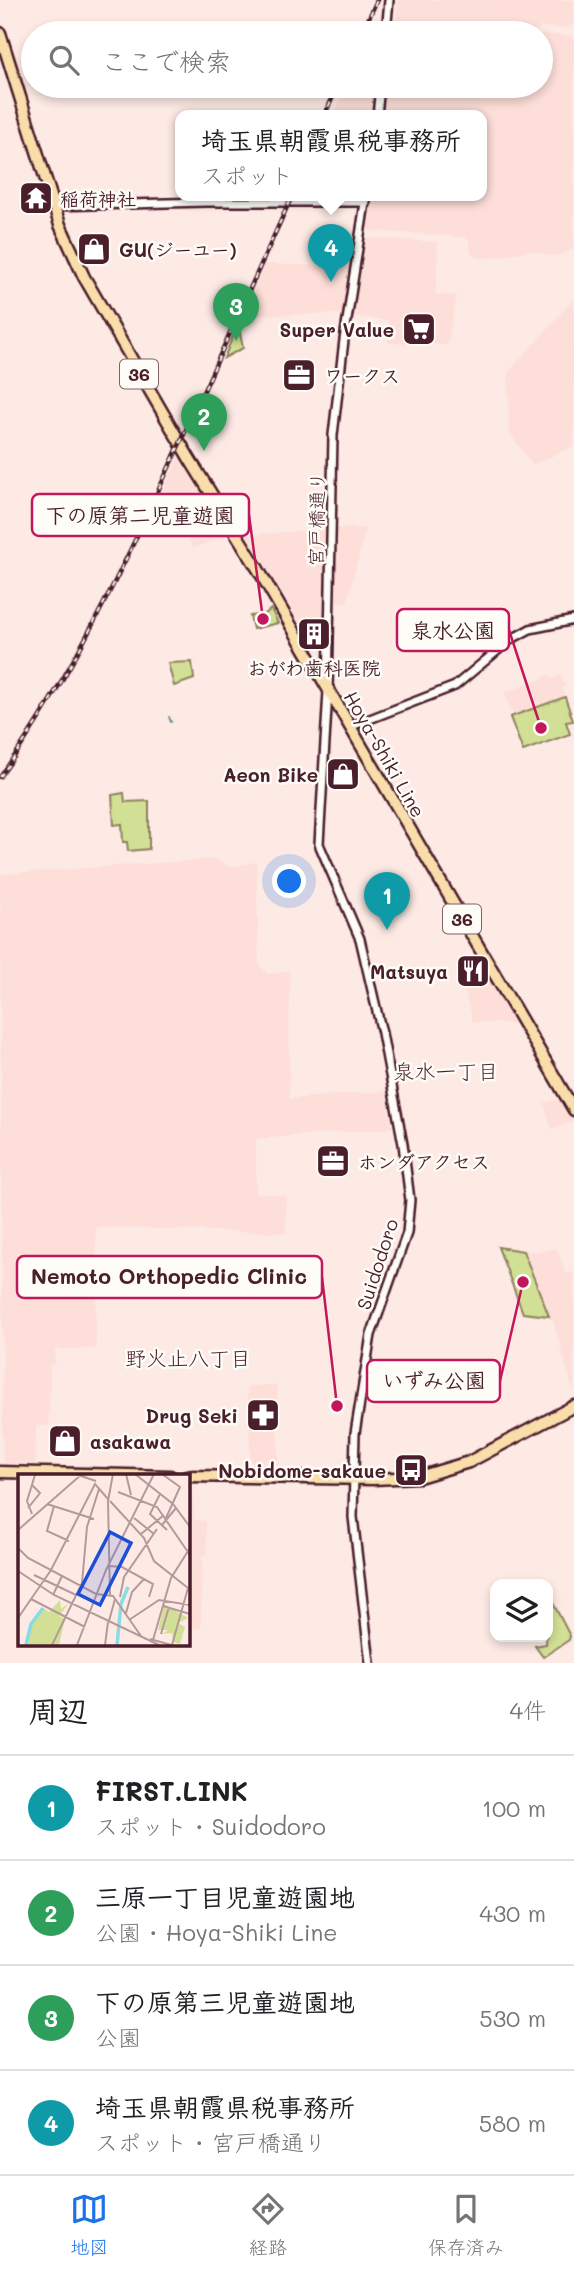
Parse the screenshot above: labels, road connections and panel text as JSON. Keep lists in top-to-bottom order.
{
  "streets": {
    "main road": ["36", "Hoya-Shiki Line"],
    "street": ["宮戸橋通り", "Suidodoro"]
  },
  "crossings": [
    ["宮戸橋通り", "Hoya-Shiki Line"],
    ["宮戸橋通り", "Suidodoro"]
  ],
  "districts": ["泉水一丁目", "野火止八丁目"],
  "places": {
    "temple": ["稲荷神社"],
    "shop": ["GU(ジーユー)", "Aeon Bike", "asakawa"],
    "supermarket": ["Super Value"],
    "office": ["ワークス", "ホンダアクセス"],
    "other": [
      "下の原第二児童遊園",
      "泉水公園",
      "いずみ公園",
      "Nemoto Orthopedic Clinic"
    ],
    "building": ["おがわ歯科医院"],
    "restaurant": ["Matsuya"],
    "pharmacy": ["Drug Seki"],
    "bus stop": ["Nobidome-sakaue"]
  },
  "page": {
    "search": "ここで検索",
    "popup": ["埼玉県朝霞県税事務所", "スポット"],
    "pins": [
      "4",
      "3",
      "2",
      "1"
    ],
    "heading": ["周辺", "4件"],
    "list": [
      {
        "mark": "1",
        "name": "FIRST.LINK",
        "note": "スポット · Suidodoro",
        "value": "100 m"
      },
      {
        "mark": "2",
        "name": "三原一丁目児童遊園地",
        "note": "公園 · Hoya-Shiki Line",
        "value": "430 m"
      },
      {
        "mark": "3",
        "name": "下の原第三児童遊園地",
        "note": "公園",
        "value": "530 m"
      },
      {
        "mark": "4",
        "name": "埼玉県朝霞県税事務所",
        "note": "スポット · 宮戸橋通り",
        "value": "580 m"
      }
    ],
    "nav": ["地図", "経路", "保存済み"]
  }
}
